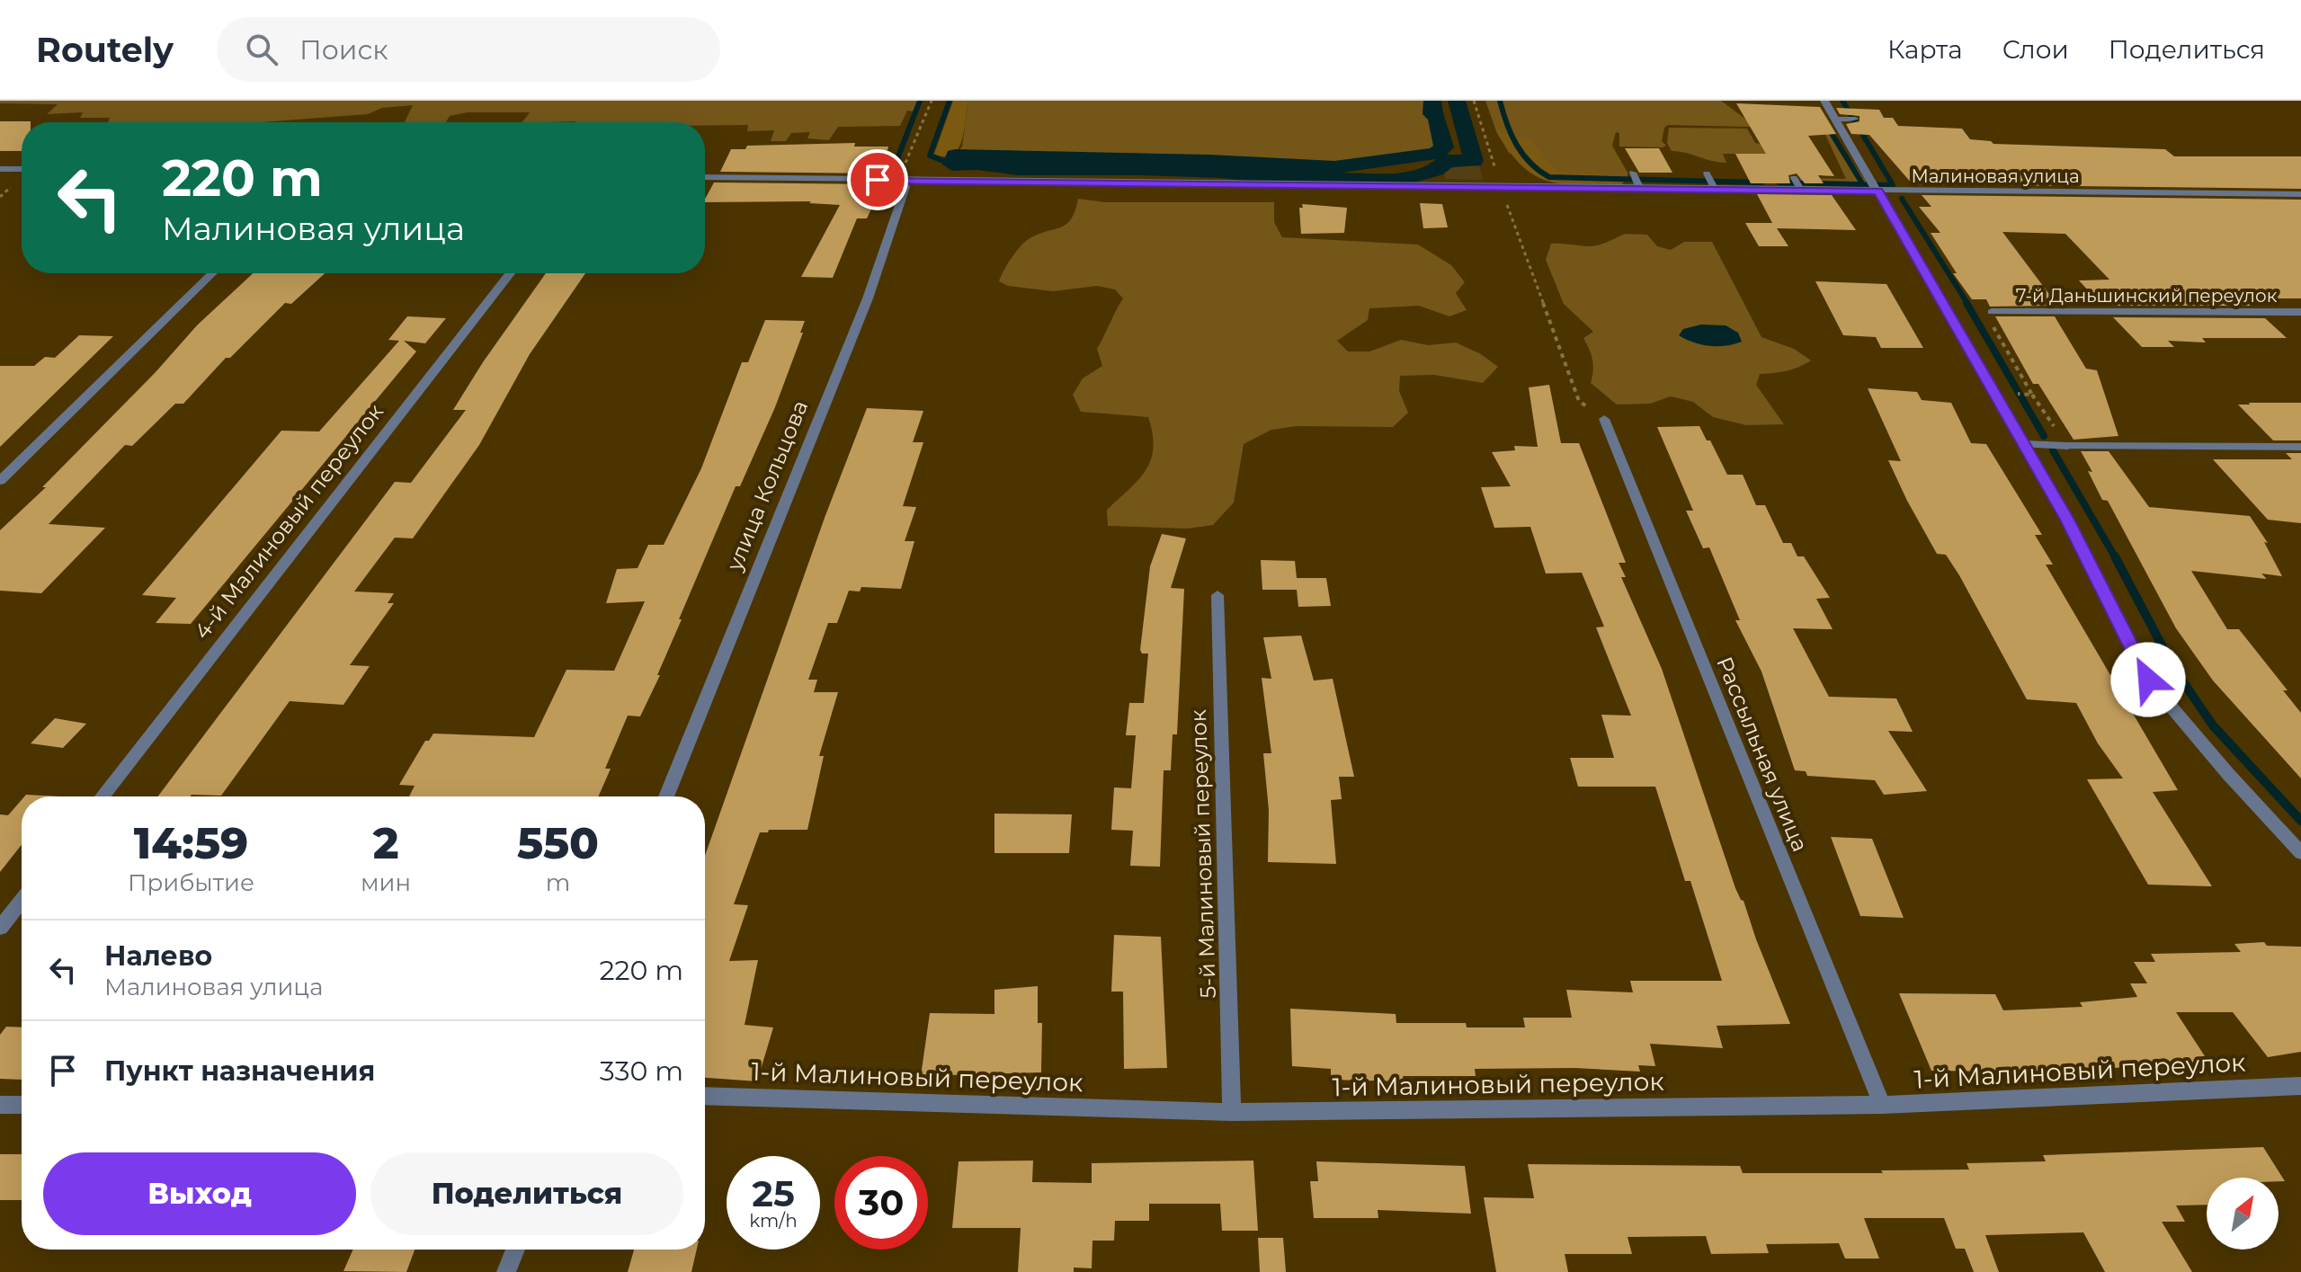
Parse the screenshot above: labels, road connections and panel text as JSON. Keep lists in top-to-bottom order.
{
  "streets": {
    "street": [
      "Малиновая улица",
      "7-й Даньшинский переулок",
      "улица Кольцова",
      "4-й Малиновый переулок",
      "Рассыльная улица",
      "5-й Малиновый переулок",
      "1-й Малиновый переулок"
    ]
  },
  "crossings": [
    ["Малиновая улица", "улица Кольцова"],
    ["Рассыльная улица", "1-й Малиновый переулок"],
    ["5-й Малиновый переулок", "1-й Малиновый переулок"]
  ],
  "north": "top right",
  "page": {
    "header": "Routely",
    "search": "Поиск",
    "nav": ["Карта", "Слои", "Поделиться"],
    "turn": ["220 m", "Малиновая улица"],
    "eta": [
      "14:59",
      "Прибытие",
      "2",
      "мин",
      "550",
      "m"
    ],
    "list": [
      {
        "name": "Налево",
        "note": "Малиновая улица",
        "value": "220 m"
      },
      {
        "name": "Пункт назначения",
        "value": "330 m"
      }
    ],
    "buttons": ["Выход", "Поделиться"],
    "speed": "25 km/h",
    "limit": "30"
  }
}
